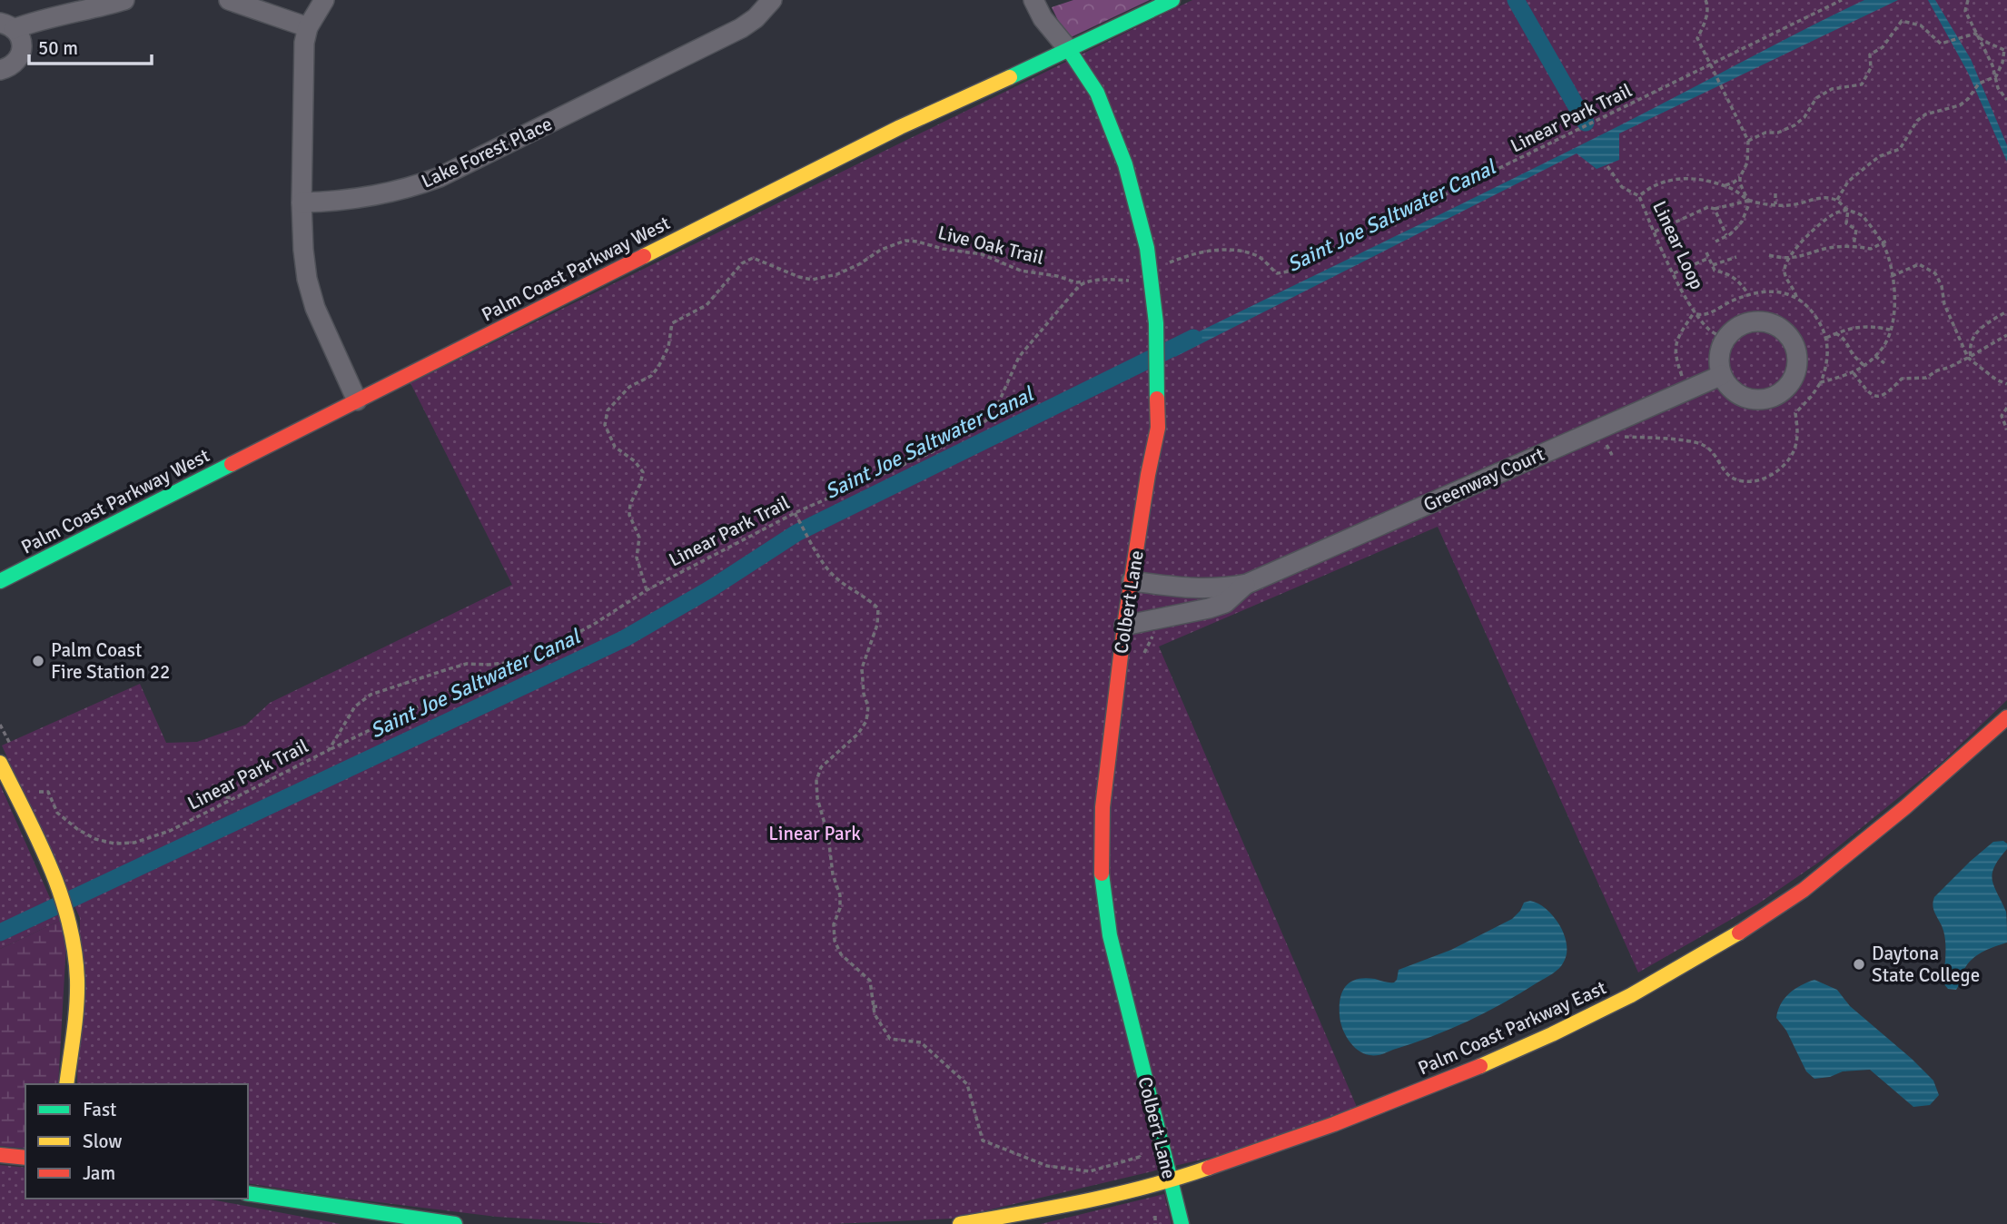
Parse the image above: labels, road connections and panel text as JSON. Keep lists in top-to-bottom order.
{
  "streets": {
    "main road": ["Palm Coast Parkway West", "Colbert Lane", "Palm Coast Parkway East"],
    "street": ["Lake Forest Place", "Greenway Court"],
    "path": ["Linear Park Trail", "Live Oak Trail", "Linear Loop"]
  },
  "crossings": [
    ["Linear Park Trail", "Live Oak Trail"],
    ["Linear Park Trail", "Colbert Lane"],
    ["Palm Coast Parkway West", "Colbert Lane"],
    ["Colbert Lane", "Palm Coast Parkway East"]
  ],
  "water": ["Saint Joe Saltwater Canal"],
  "parks": ["Linear Park"],
  "places": ["Palm Coast Fire Station 22", "Daytona State College"],
  "legend": ["Fast", "Slow", "Jam"],
  "scale_bar": "50 m"
}
